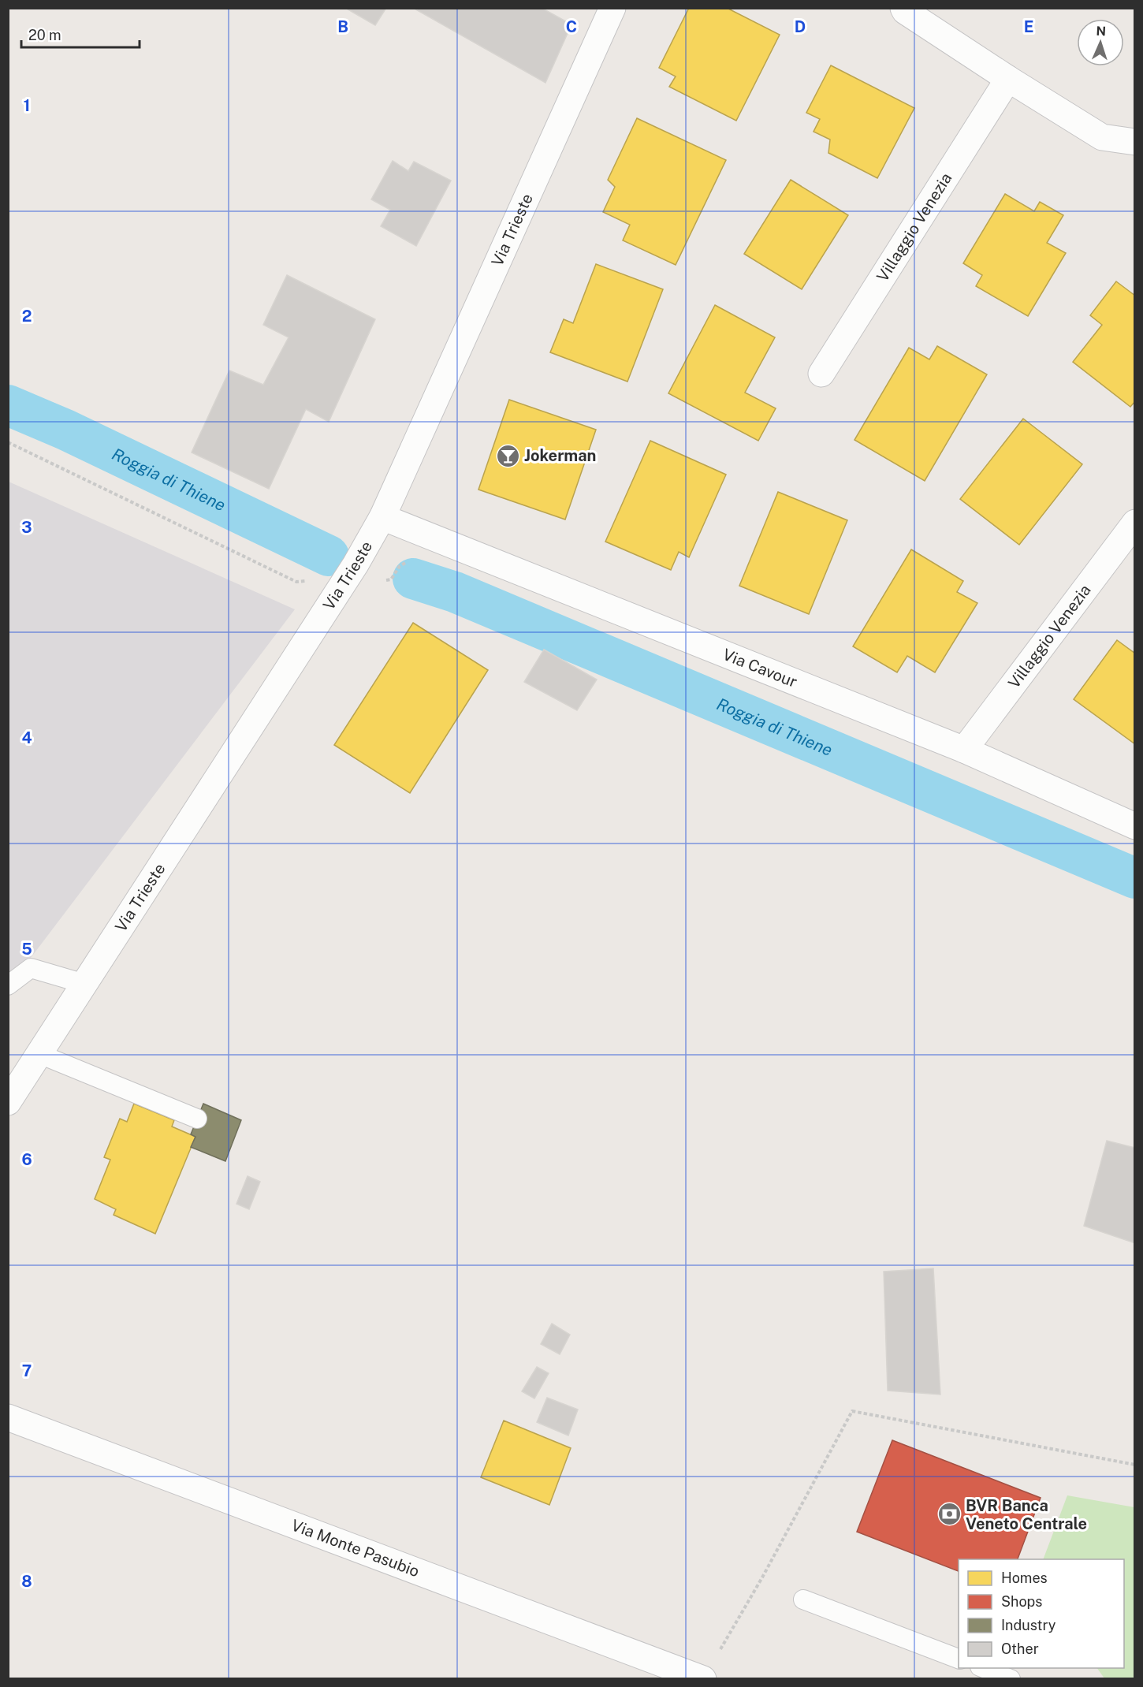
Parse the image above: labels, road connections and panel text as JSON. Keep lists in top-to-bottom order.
{
  "streets": {
    "street": [
      "Villaggio Venezia",
      "Via Trieste",
      "Via Cavour",
      "Via Monte Pasubio"
    ]
  },
  "crossings": [
    ["Villaggio Venezia", "Via Cavour"],
    ["Via Trieste", "Via Cavour"]
  ],
  "water": ["Roggia di Thiene"],
  "places": {
    "bar": ["Jokerman"],
    "bank": ["BVR Banca Veneto Centrale"]
  },
  "legend": [
    "Homes",
    "Shops",
    "Industry",
    "Other"
  ],
  "scale_bar": "20 m",
  "north": "top",
  "grid": {
    "columns": [
      "B",
      "C",
      "D",
      "E"
    ],
    "rows": [
      "1",
      "2",
      "3",
      "4",
      "5",
      "6",
      "7",
      "8"
    ]
  }
}
